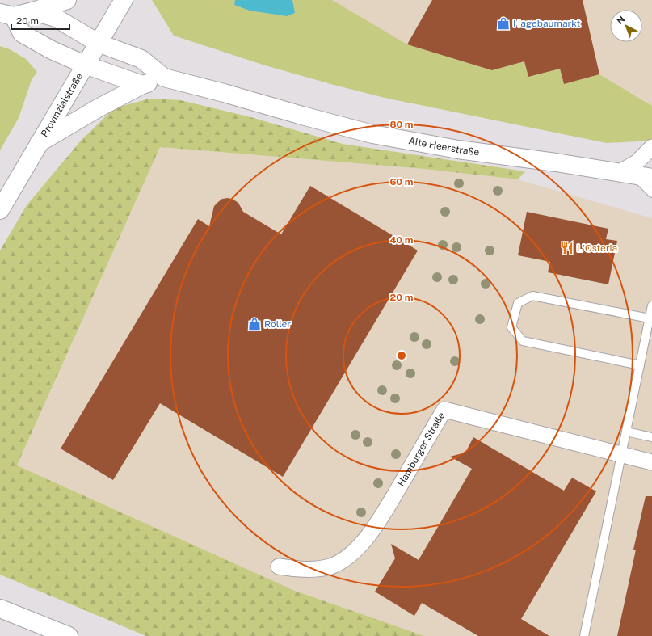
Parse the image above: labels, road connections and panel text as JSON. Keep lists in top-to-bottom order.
{
  "streets": {
    "main road": ["Provinzialstraße", "Alte Heerstraße"],
    "street": ["Hamburger Straße"]
  },
  "crossings": [
    ["Provinzialstraße", "Alte Heerstraße"]
  ],
  "places": {
    "shop": ["Hagebaumarkt", "Roller"],
    "restaurant": ["L'Osteria"]
  },
  "scale_bar": "20 m",
  "north": "top left",
  "rings": [
    "80 m",
    "60 m",
    "40 m",
    "20 m"
  ]
}
